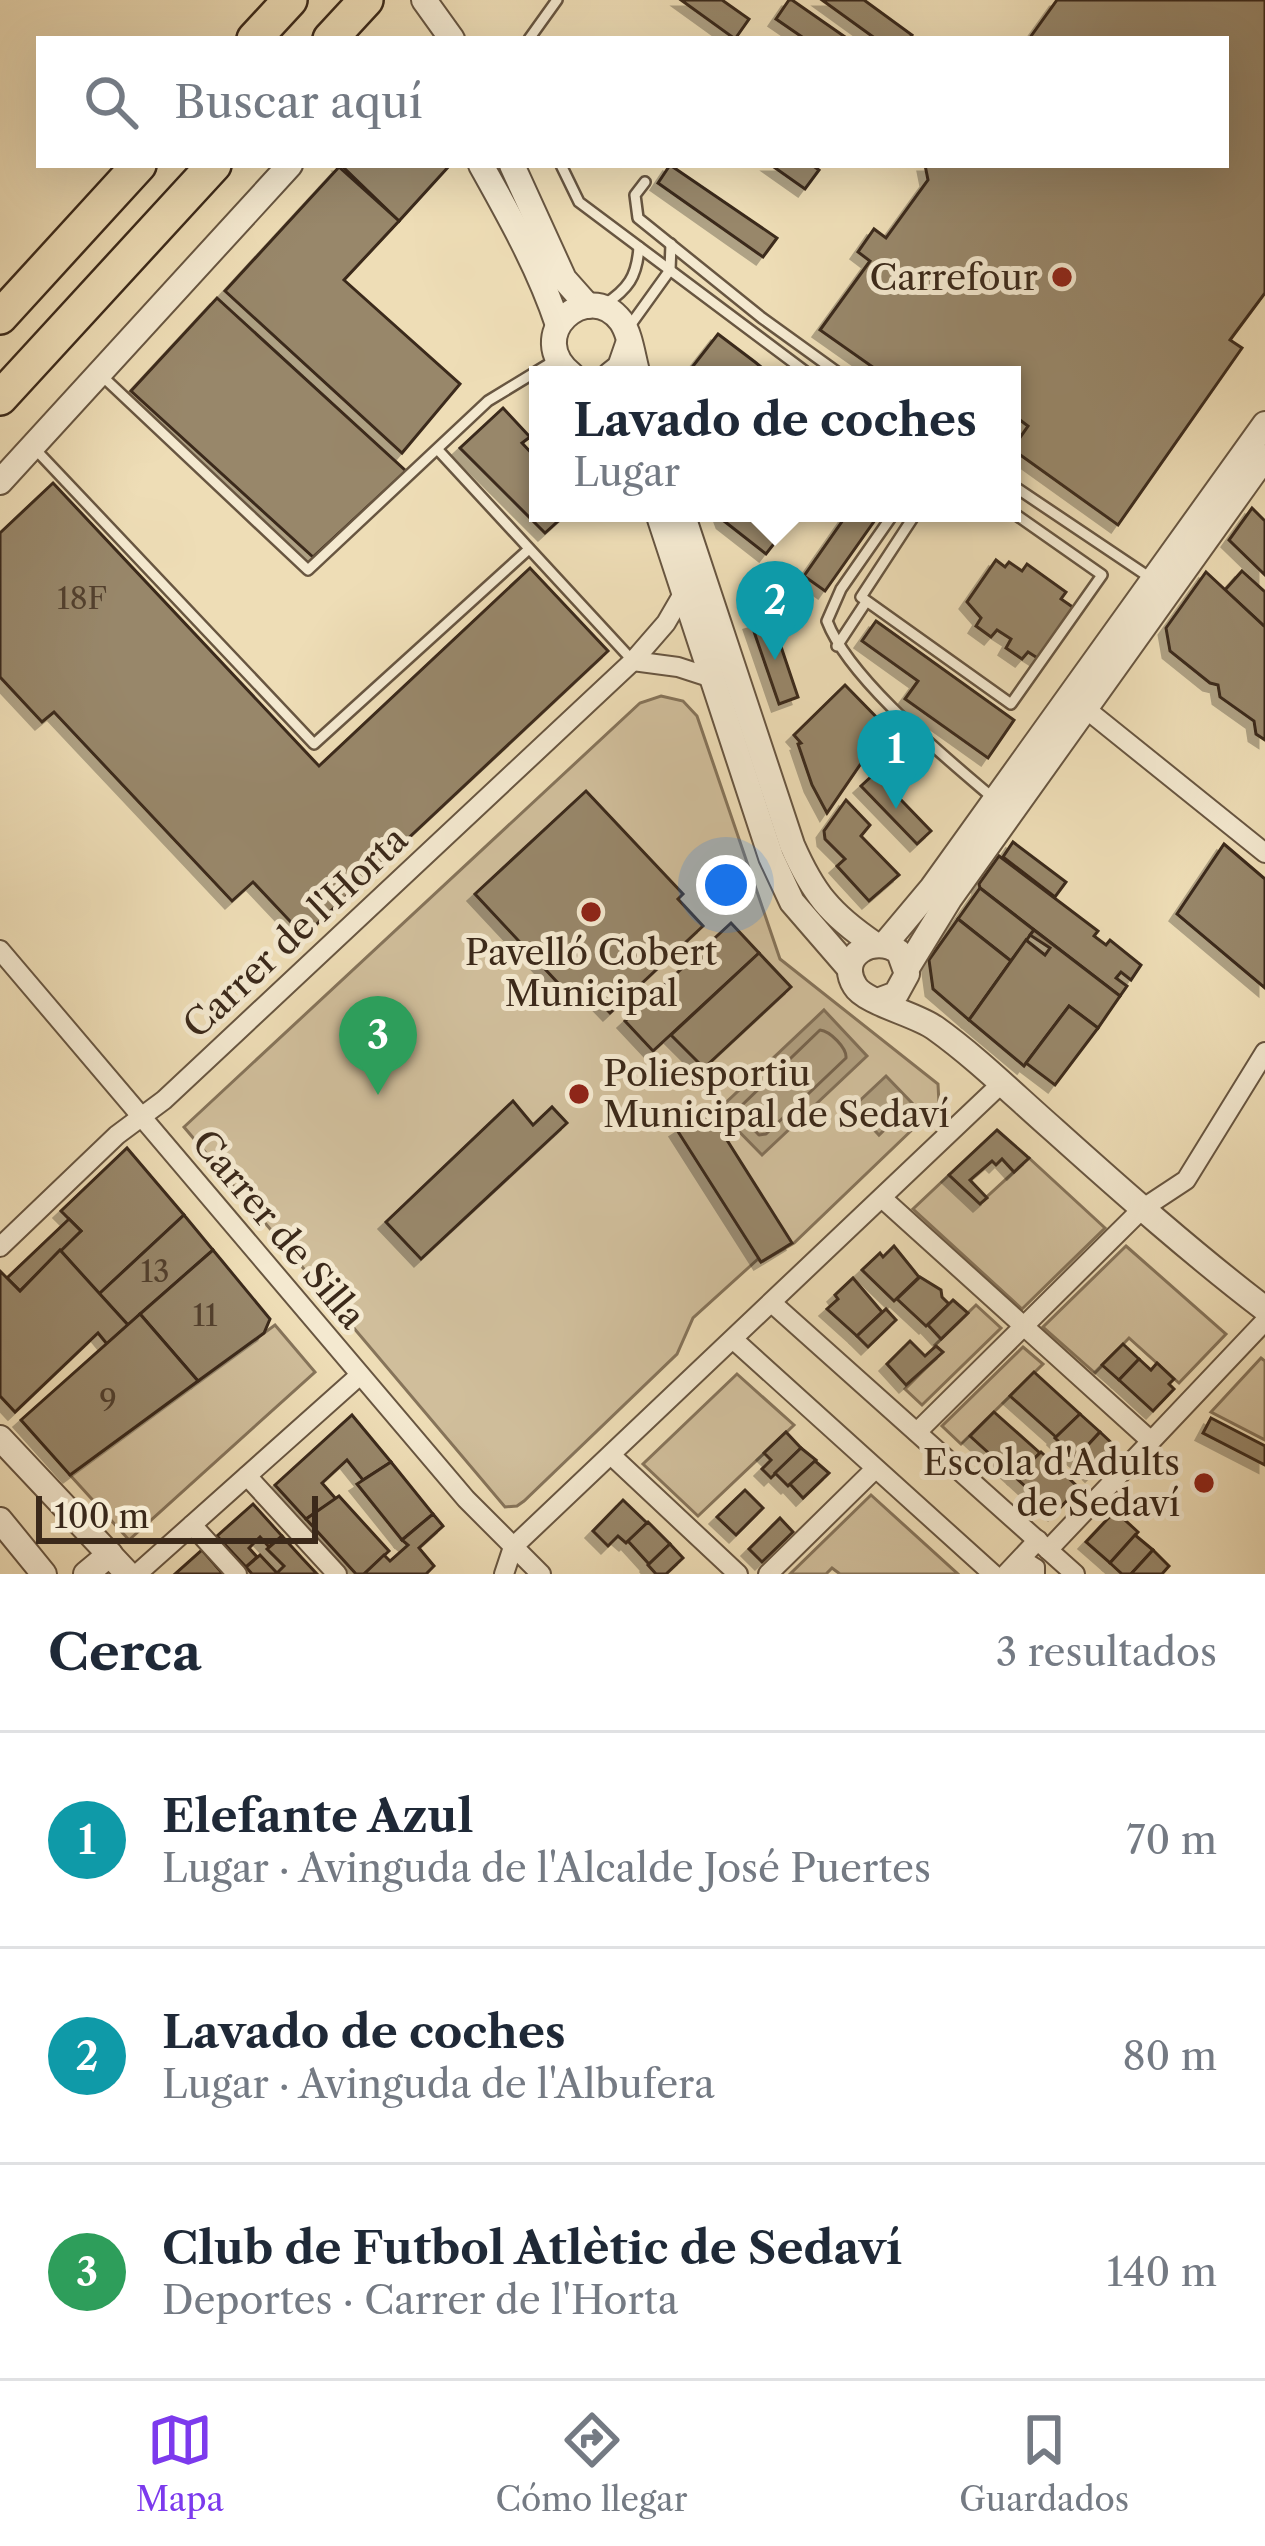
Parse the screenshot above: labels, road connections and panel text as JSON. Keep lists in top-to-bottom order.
{
  "streets": {
    "street": ["Carrer de l'Horta", "Carrer de Silla"]
  },
  "crossings": [
    ["Carrer de l'Horta", "Carrer de Silla"]
  ],
  "places": [
    "Carrefour",
    "Pavelló Cobert Municipal",
    "Poliesportiu Municipal de Sedaví",
    "Escola d'Adults de Sedaví"
  ],
  "house_numbers": [
    "18F",
    "13",
    "11",
    "9"
  ],
  "scale_bar": "100 m",
  "page": {
    "search": "Buscar aquí",
    "popup": ["Lavado de coches", "Lugar"],
    "pins": ["2", "1", "3"],
    "scale": "100 m",
    "heading": ["Cerca", "3 resultados"],
    "list": [
      {
        "mark": "1",
        "name": "Elefante Azul",
        "note": "Lugar · Avinguda de l'Alcalde José Puertes",
        "value": "70 m"
      },
      {
        "mark": "2",
        "name": "Lavado de coches",
        "note": "Lugar · Avinguda de l'Albufera",
        "value": "80 m"
      },
      {
        "mark": "3",
        "name": "Club de Futbol Atlètic de Sedaví",
        "note": "Deportes · Carrer de l'Horta",
        "value": "140 m"
      }
    ],
    "nav": ["Mapa", "Cómo llegar", "Guardados"]
  }
}
